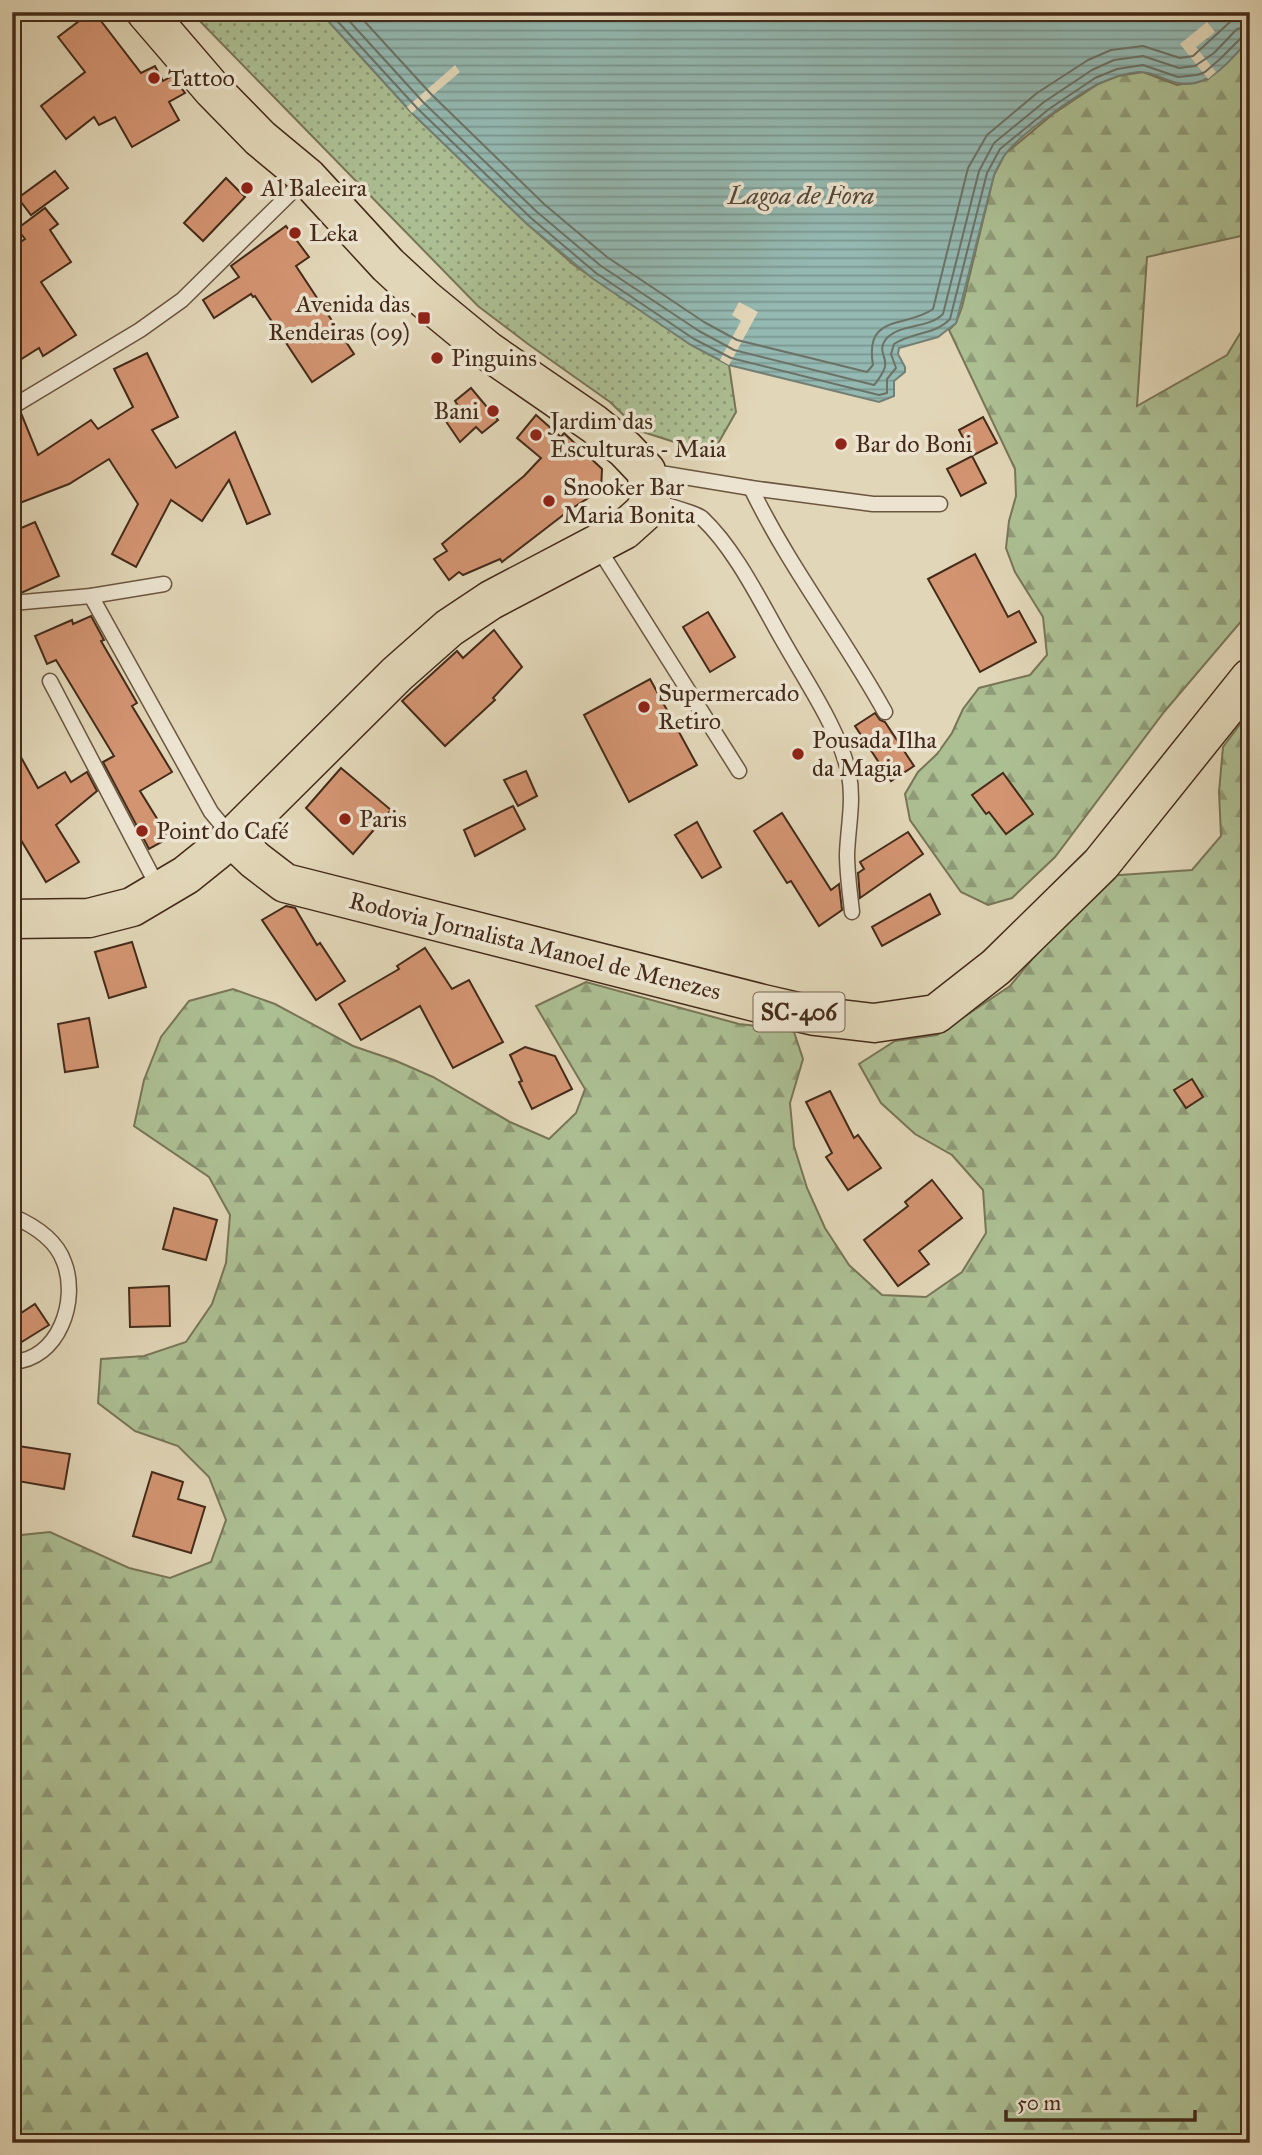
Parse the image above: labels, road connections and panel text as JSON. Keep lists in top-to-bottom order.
{
  "streets": {
    "main road": ["Rodovia Jornalista Manoel de Menezes", "SC-406"]
  },
  "water": ["Lagoa de Fora"],
  "places": {
    "other": [
      "Tattoo",
      "Al Baleeira",
      "Leka",
      "Pinguins",
      "Bani",
      "Jardim das Esculturas - Maia",
      "Bar do Boni",
      "Snooker Bar Maria Bonita",
      "Supermercado Retiro",
      "Pousada Ilha da Magia",
      "Paris",
      "Point do Café"
    ],
    "transit": ["Avenida das Rendeiras (09)"]
  },
  "scale_bar": "50 m"
}
